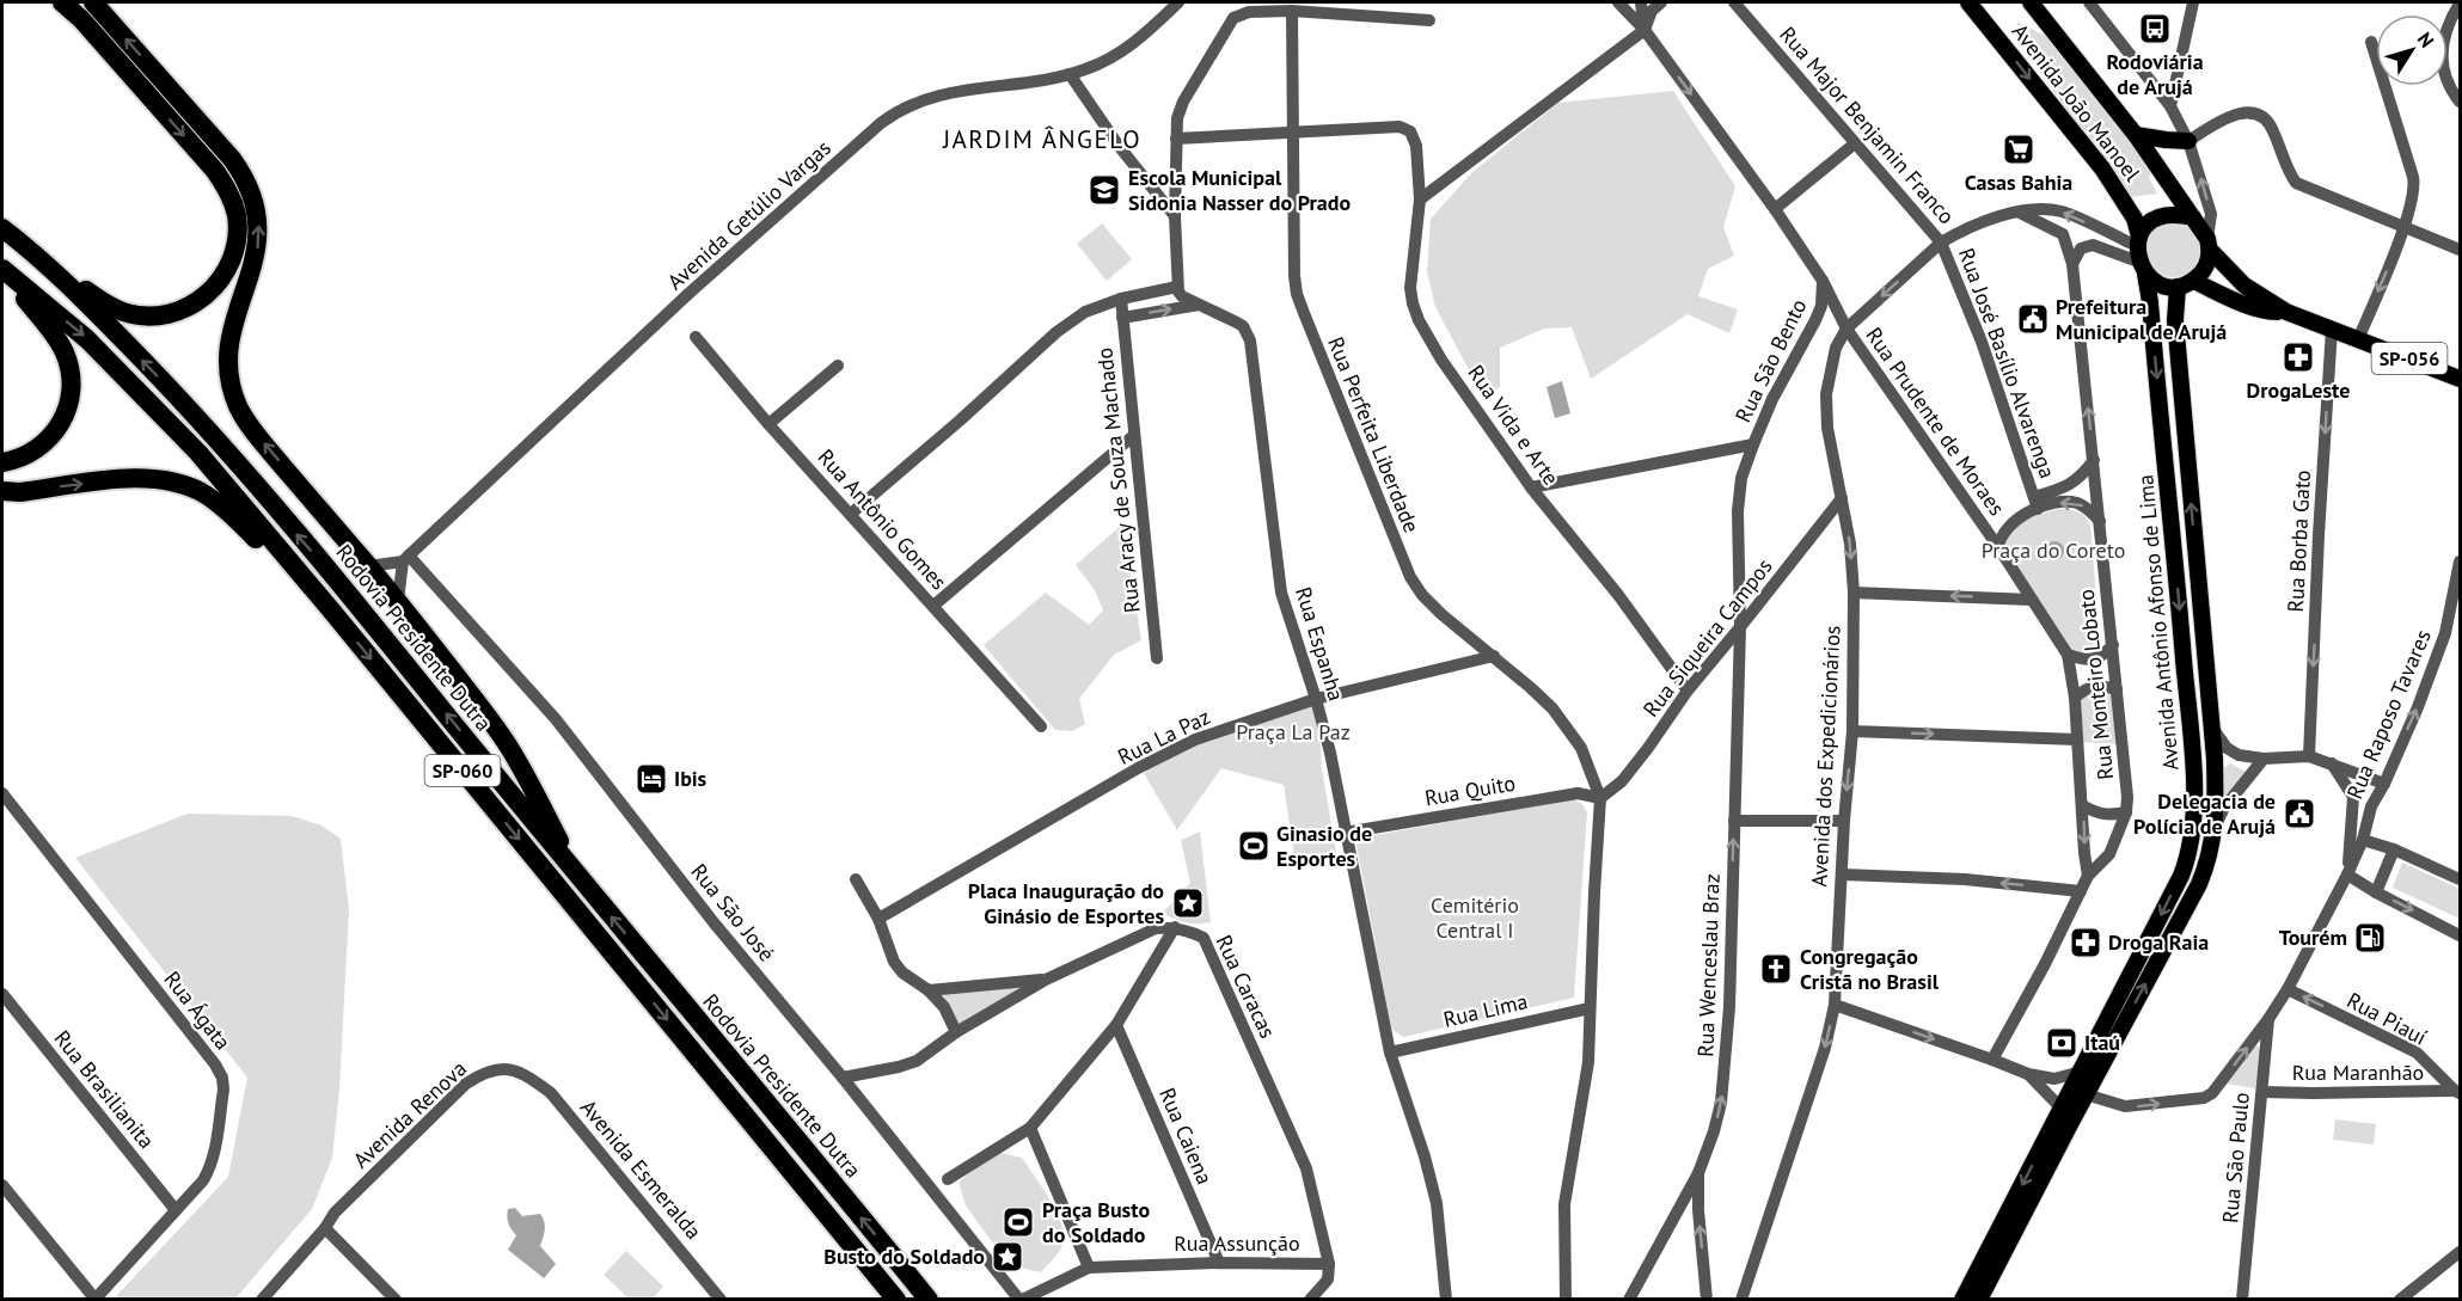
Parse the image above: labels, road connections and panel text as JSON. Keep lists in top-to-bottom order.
{
  "streets": {
    "highway": ["Rodovia Presidente Dutra", "SP-060"],
    "main road": ["Avenida João Manoel", "SP-056", "Avenida Antônio Afonso de Lima"],
    "street": [
      "Rua Major Benjamin Franco",
      "Avenida Getúlio Vargas",
      "Rua São Bento",
      "Rua José Basílio Alvarenga",
      "Rua Prudente de Moraes",
      "Rua Vida e Arte",
      "Rua Perfeita Liberdade",
      "Rua Aracy de Souza Machado",
      "Rua Antônio Gomes",
      "Rua Borba Gato",
      "Rua Siqueira Campos",
      "Rua Espanha",
      "Rua Monteiro Lobato",
      "Rua Raposo Tavares",
      "Rua La Paz",
      "Avenida dos Expedicionários",
      "Rua Quito",
      "Rua São José",
      "Rua Wenceslau Braz",
      "Rua Caracas",
      "Rua Ágata",
      "Rua Lima",
      "Rua Piauí",
      "Rua Maranhão",
      "Rua Brasilianita",
      "Avenida Renova",
      "Rua Caiena",
      "Rua São Paulo",
      "Avenida Esmeralda",
      "Rua Assunção"
    ]
  },
  "crossings": [
    ["Avenida João Manoel", "SP-056"],
    ["Avenida João Manoel", "Avenida Antônio Afonso de Lima"],
    ["Avenida João Manoel", "Avenida dos Expedicionários"],
    ["Rua Major Benjamin Franco", "Rua José Basílio Alvarenga"],
    ["Rua Major Benjamin Franco", "Avenida dos Expedicionários"],
    ["Avenida Getúlio Vargas", "Rua São José"],
    ["SP-056", "Rua Borba Gato"],
    ["SP-056", "Avenida Antônio Afonso de Lima"],
    ["SP-056", "Avenida dos Expedicionários"],
    ["Rua São Bento", "Rua Prudente de Moraes"],
    ["Rua São Bento", "Rua Siqueira Campos"],
    ["Rua São Bento", "Rua Wenceslau Braz"],
    ["Rua José Basílio Alvarenga", "Avenida dos Expedicionários"],
    ["Rua Prudente de Moraes", "Rua Monteiro Lobato"],
    ["Rua Prudente de Moraes", "Avenida dos Expedicionários"],
    ["Rua Vida e Arte", "Rua Perfeita Liberdade"],
    ["Rua Vida e Arte", "Rua Siqueira Campos"],
    ["Rua Perfeita Liberdade", "Rua Siqueira Campos"],
    ["Rua Perfeita Liberdade", "Rua La Paz"],
    ["Rua Perfeita Liberdade", "Rua Quito"],
    ["Avenida Antônio Afonso de Lima", "Rua Raposo Tavares"],
    ["Avenida Antônio Afonso de Lima", "Avenida dos Expedicionários"],
    ["Rua Siqueira Campos", "Avenida dos Expedicionários"],
    ["Rua Siqueira Campos", "Rua Quito"],
    ["Rua Siqueira Campos", "Rua Wenceslau Braz"],
    ["Rua Espanha", "Rua La Paz"],
    ["Rua Espanha", "Rua Quito"],
    ["Rua Espanha", "Rua Lima"],
    ["Rua Monteiro Lobato", "Avenida dos Expedicionários"],
    ["Rua Raposo Tavares", "Rua Piauí"],
    ["Rua Raposo Tavares", "Rua São Paulo"],
    ["Rua São José", "Rua Assunção"],
    ["Rua Caracas", "Rua Assunção"],
    ["Rua Ágata", "Rua Brasilianita"],
    ["Rua Piauí", "Rua Maranhão"],
    ["Rua Maranhão", "Rua São Paulo"],
    ["Avenida Renova", "Avenida Esmeralda"],
    ["Rua Caiena", "Rua Assunção"]
  ],
  "one_way": [
    "Rua Borba Gato",
    "Rua Raposo Tavares",
    "Rua Wenceslau Braz",
    "Rua Piauí"
  ],
  "districts": ["JARDIM ÂNGELO"],
  "parks": ["Praça do Coreto", "Praça La Paz", "Cemitério Central I"],
  "places": {
    "bus stop": ["Rodoviária de Arujá"],
    "supermarket": ["Casas Bahia"],
    "school or university": ["Escola Municipal Sidonia Nasser do Prado"],
    "public building": ["Prefeitura Municipal de Arujá", "Delegacia de Polícia de Arujá"],
    "pharmacy": ["DrogaLeste", "Droga Raia"],
    "hotel": ["Ibis"],
    "sports": ["Ginasio de Esportes", "Praça Busto do Soldado"],
    "place": ["Placa Inauguração do Ginásio de Esportes", "Busto do Soldado"],
    "fuel station": ["Tourém"],
    "church": ["Congregação Cristã no Brasil"],
    "bank": ["Itaú"]
  },
  "north": "top right"
}
